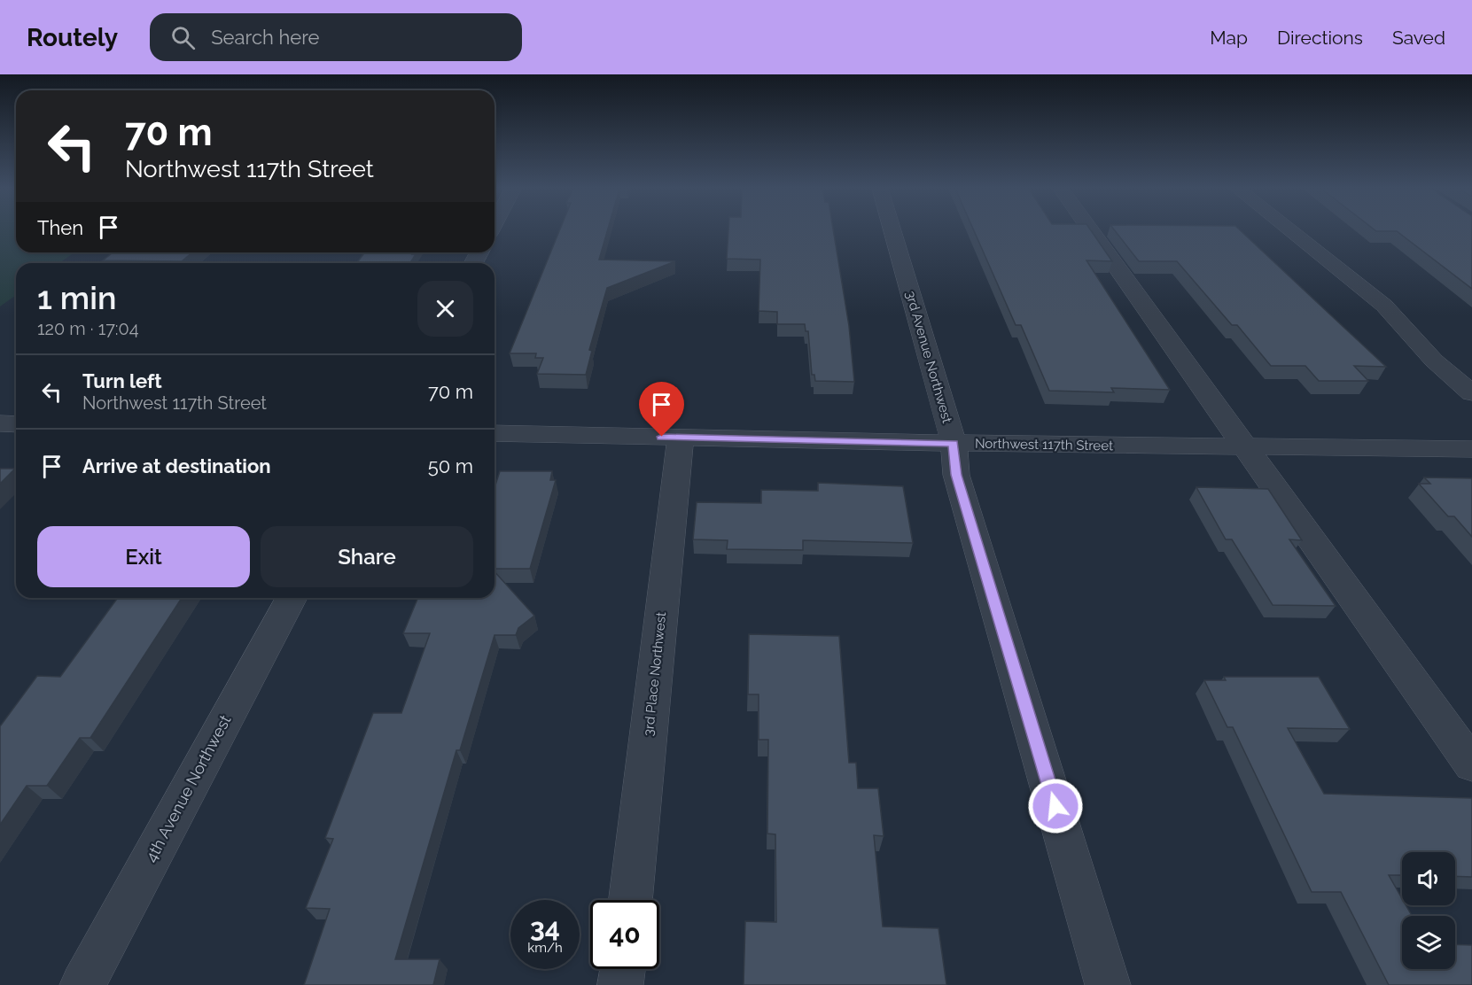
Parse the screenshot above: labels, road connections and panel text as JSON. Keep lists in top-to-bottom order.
{
  "streets": {
    "street": [
      "3rd Avenue Northwest",
      "Northwest 117th Street",
      "3rd Place Northwest",
      "4th Avenue Northwest"
    ]
  },
  "crossings": [
    ["3rd Avenue Northwest", "Northwest 117th Street"],
    ["Northwest 117th Street", "3rd Place Northwest"]
  ],
  "page": {
    "header": "Routely",
    "search": "Search here",
    "nav": ["Map", "Directions", "Saved"],
    "turn": ["70 m", "Northwest 117th Street"],
    "then": "Then",
    "heading": ["1 min", "120 m · 17:04"],
    "list": [
      {
        "name": "Turn left",
        "note": "Northwest 117th Street",
        "value": "70 m"
      },
      {
        "name": "Arrive at destination",
        "value": "50 m"
      }
    ],
    "buttons": ["Exit", "Share"],
    "speed": "34 km/h",
    "limit": "40"
  }
}
